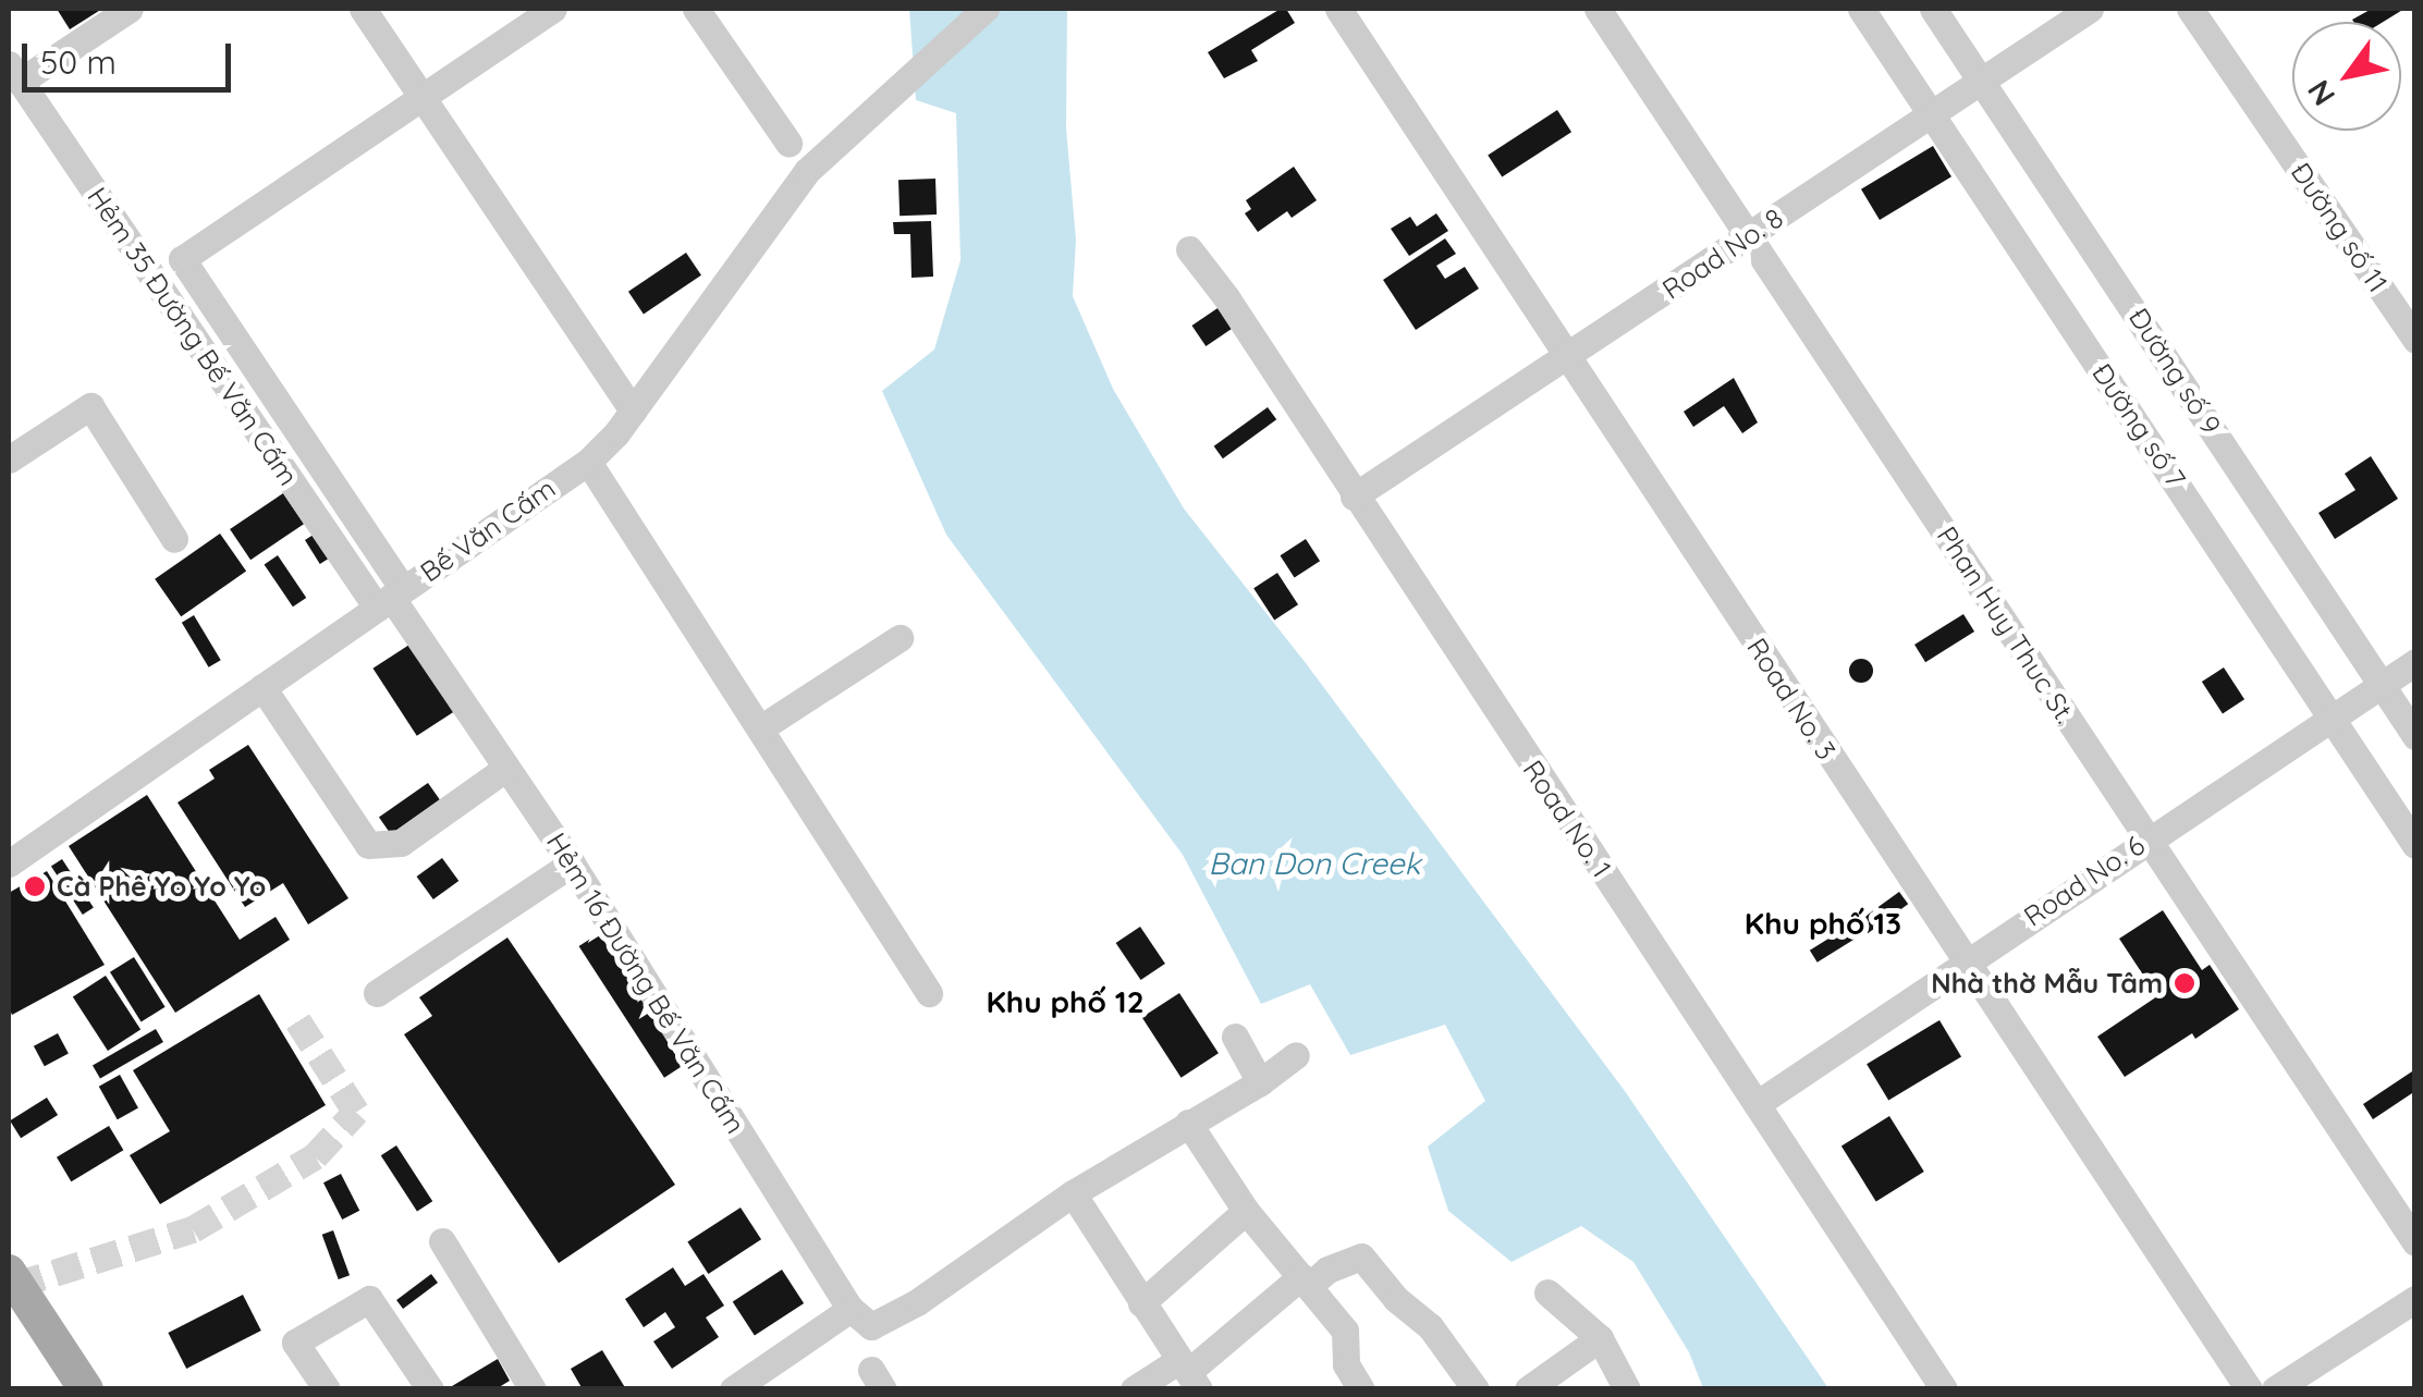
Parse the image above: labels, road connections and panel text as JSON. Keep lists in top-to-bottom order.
{
  "streets": {
    "street": [
      "Đường số 11",
      "Road No. 8",
      "Hẻm 35 Đường Bế Văn Cấm",
      "Đường số 9",
      "Đường số 7",
      "Bế Văn Cấm",
      "Phan Huy Thuc St.",
      "Road No. 3",
      "Road No. 1",
      "Road No. 6",
      "Hẻm 16 Đường Bế Văn Cấm"
    ]
  },
  "crossings": [
    ["Road No. 8", "Đường số 9"],
    ["Road No. 8", "Đường số 7"],
    ["Road No. 8", "Phan Huy Thuc St."],
    ["Road No. 8", "Road No. 3"],
    ["Road No. 8", "Road No. 1"],
    ["Hẻm 35 Đường Bế Văn Cấm", "Bế Văn Cấm"],
    ["Hẻm 35 Đường Bế Văn Cấm", "Hẻm 16 Đường Bế Văn Cấm"],
    ["Đường số 9", "Road No. 6"],
    ["Đường số 7", "Road No. 6"],
    ["Bế Văn Cấm", "Hẻm 16 Đường Bế Văn Cấm"],
    ["Phan Huy Thuc St.", "Road No. 6"],
    ["Road No. 3", "Road No. 6"],
    ["Road No. 1", "Road No. 6"]
  ],
  "districts": ["Khu phố 13", "Khu phố 12"],
  "water": ["Ban Don Creek"],
  "places": ["Cà Phê Yo Yo Yo", "Nhà thờ Mẫu Tâm"],
  "scale_bar": "50 m",
  "north": "bottom left"
}
